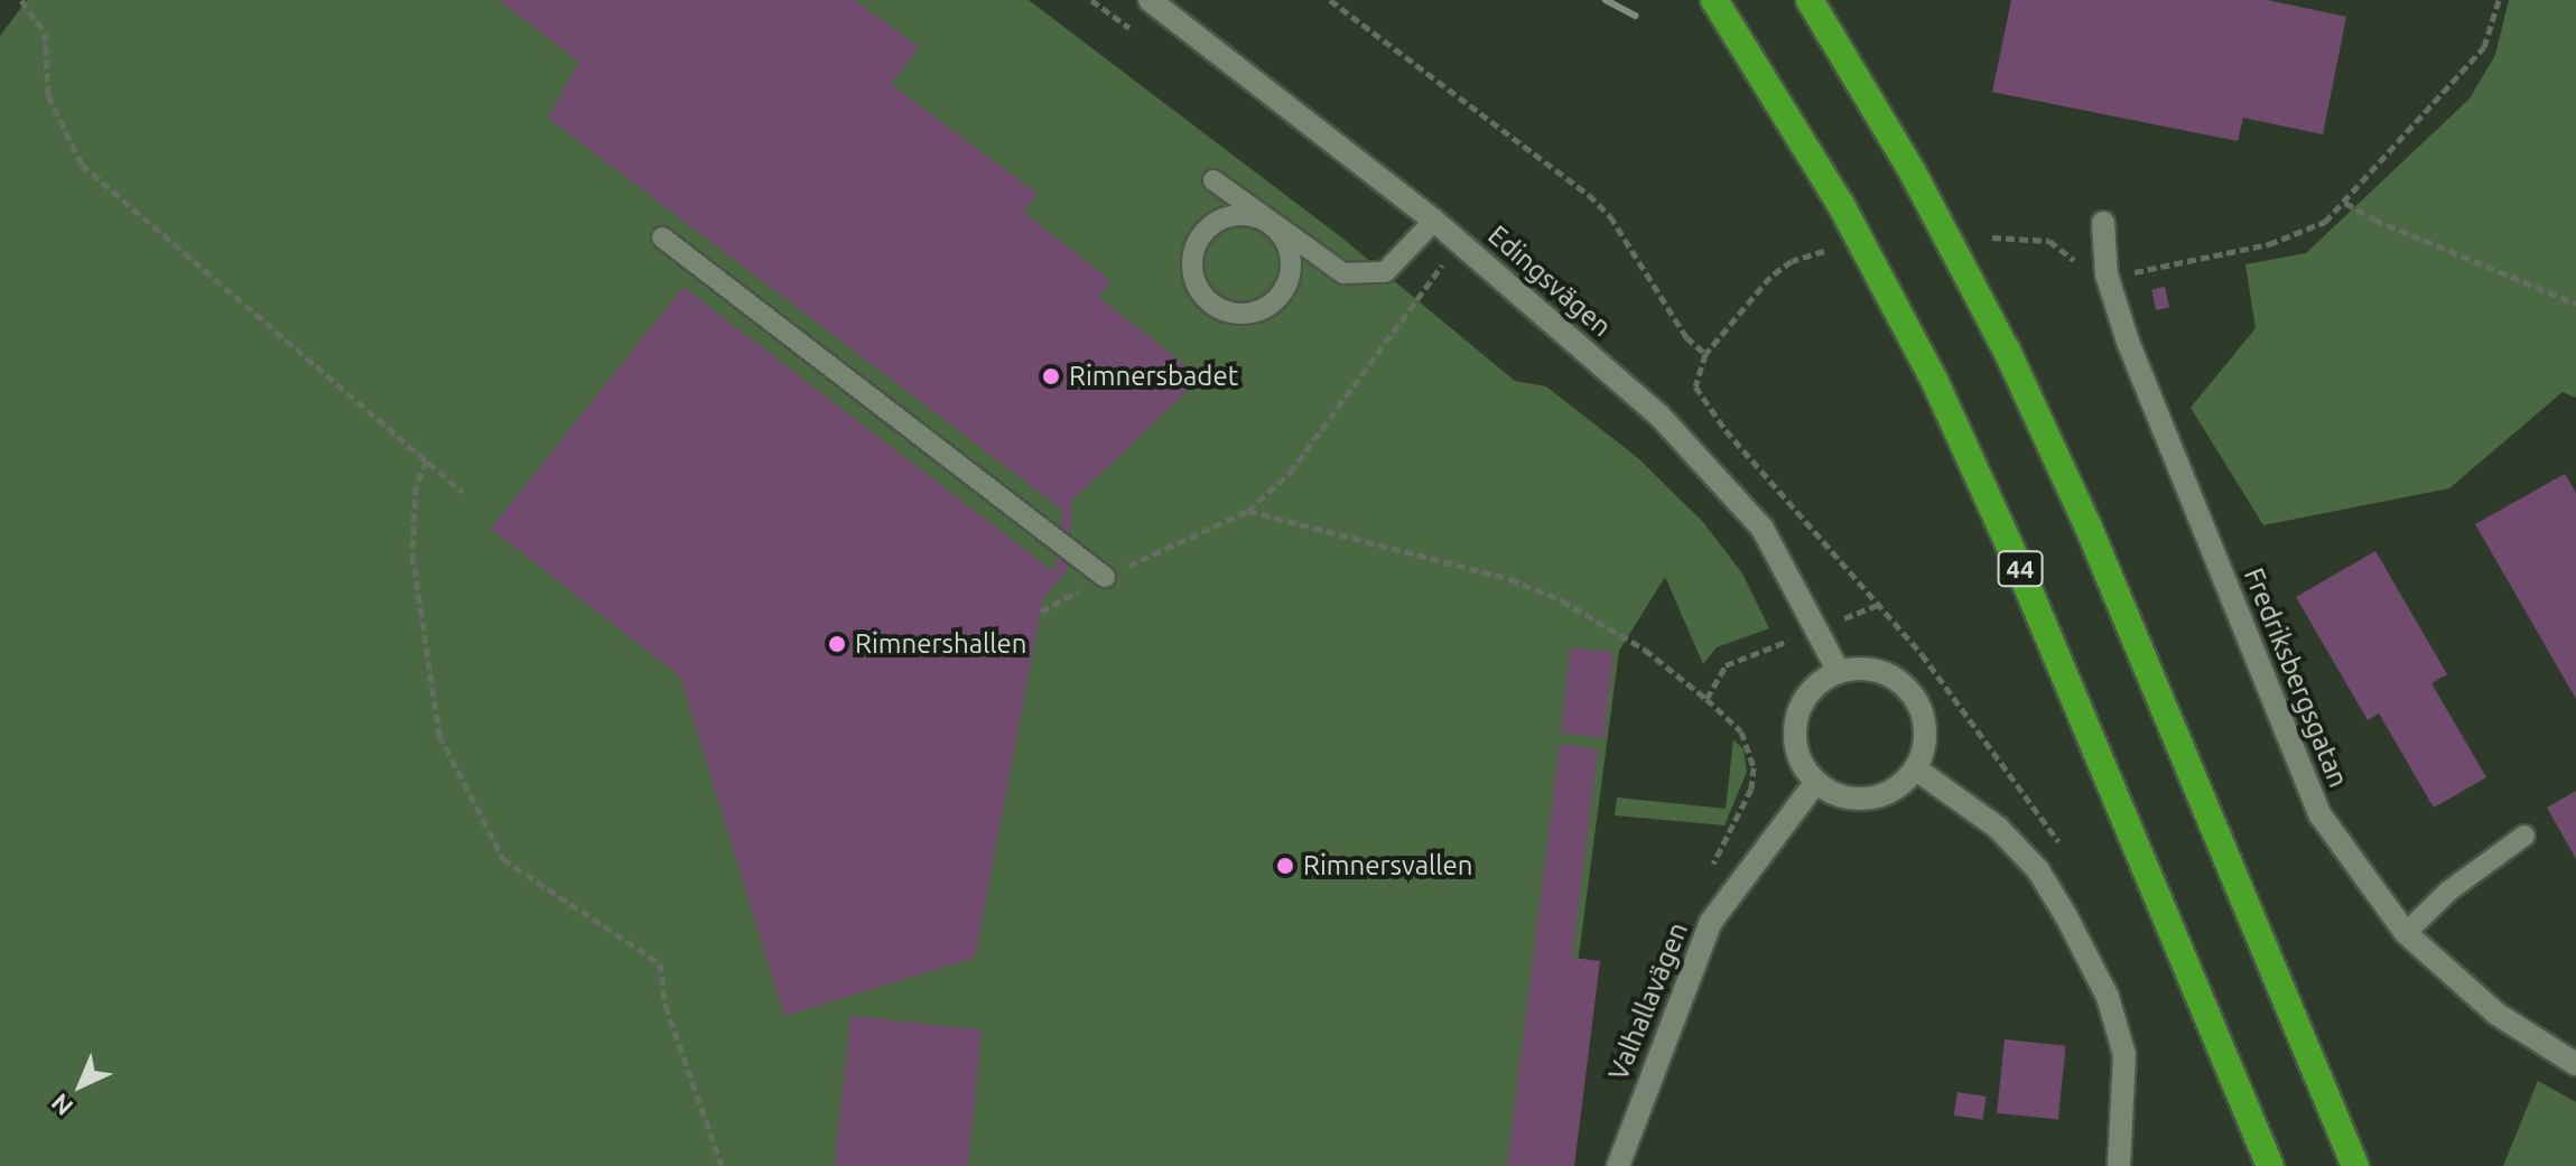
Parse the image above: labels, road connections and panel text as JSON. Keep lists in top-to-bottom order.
{
  "streets": {
    "highway": ["44"],
    "street": ["Edingsvägen", "Fredriksbergsgatan", "Valhallavägen"]
  },
  "crossings": [
    ["Edingsvägen", "Valhallavägen"]
  ],
  "places": ["Rimnersbadet", "Rimnershallen", "Rimnersvallen"],
  "north": "bottom left"
}
